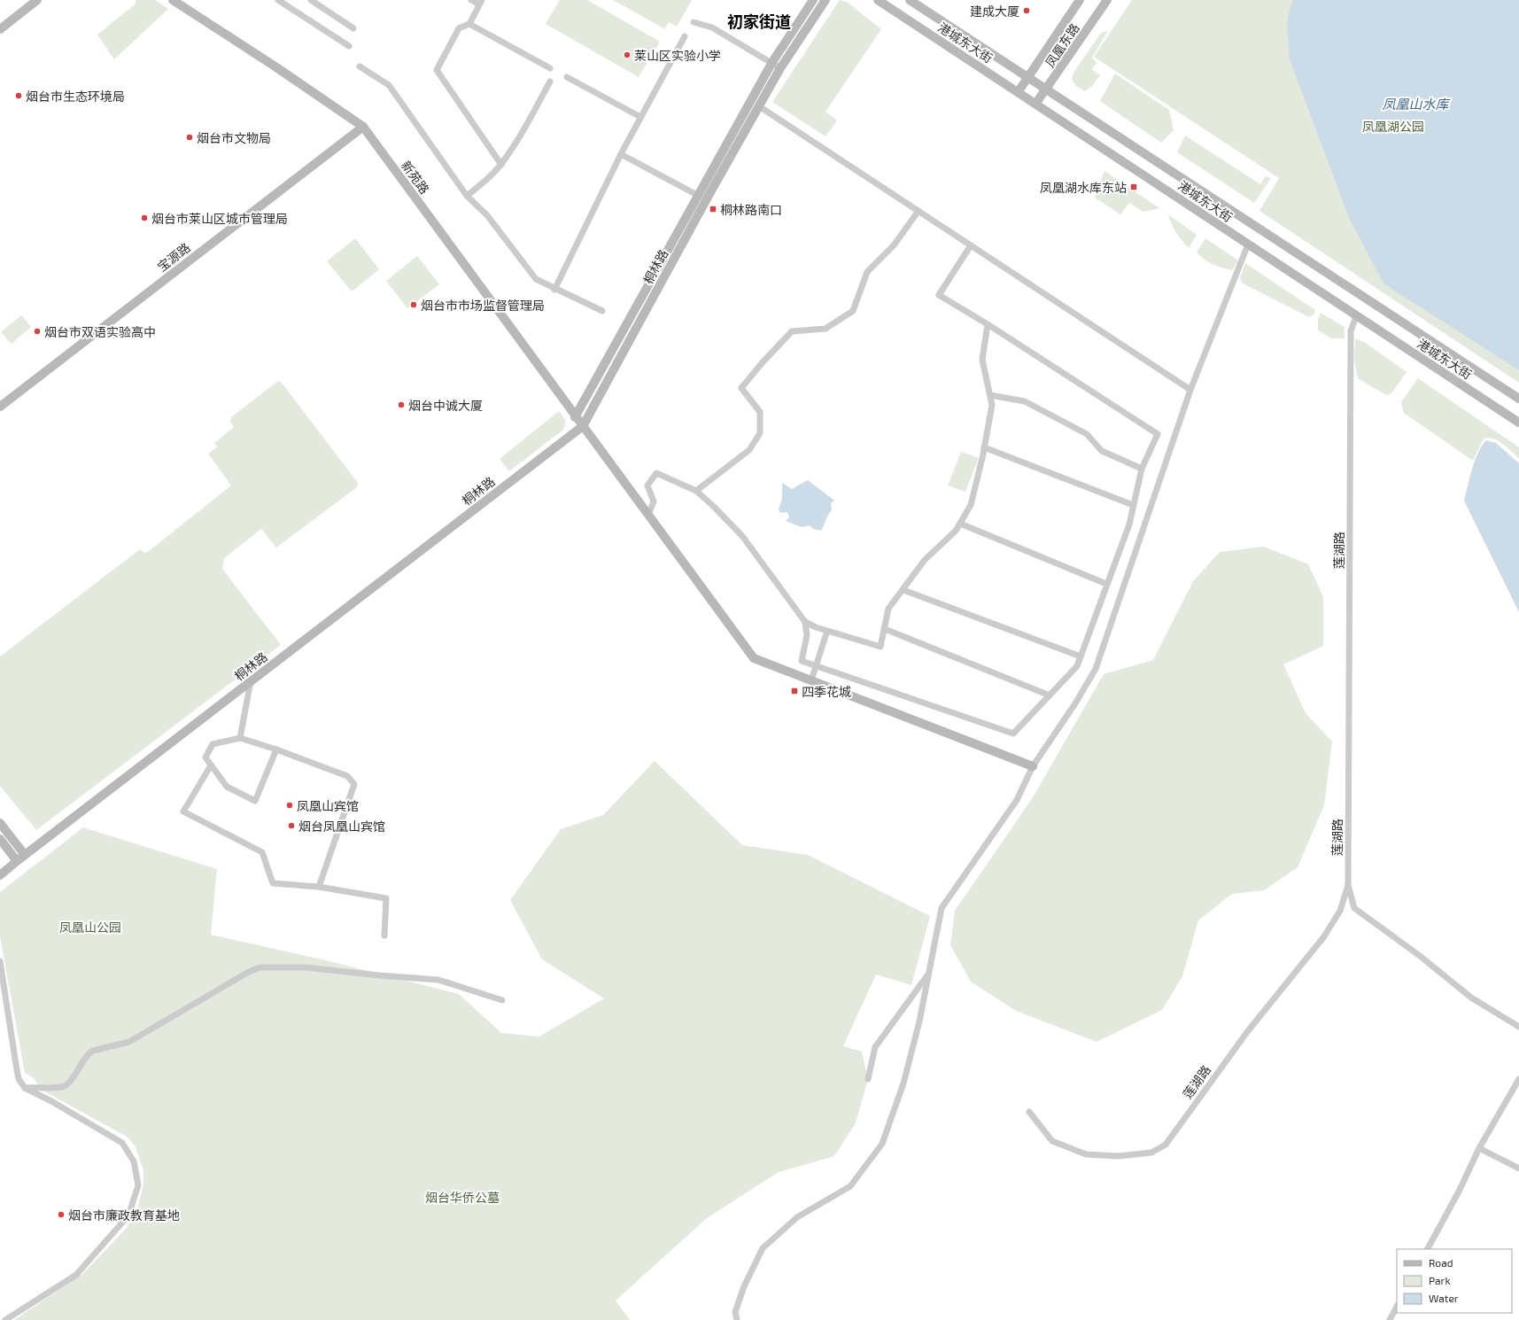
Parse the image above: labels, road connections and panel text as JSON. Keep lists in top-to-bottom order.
{
  "streets": {
    "street": [
      "港城东大街",
      "凤凰东路",
      "新苑路",
      "宝源路",
      "桐林路",
      "莲湖路"
    ]
  },
  "crossings": [
    ["港城东大街", "凤凰东路"],
    ["港城东大街", "莲湖路"],
    ["新苑路", "宝源路"],
    ["新苑路", "桐林路"]
  ],
  "districts": ["初家街道"],
  "water": ["凤凰山水库"],
  "parks": ["凤凰湖公园", "凤凰山公园", "烟台华侨公墓"],
  "places": {
    "other": [
      "建成大厦",
      "莱山区实验小学",
      "烟台市生态环境局",
      "烟台市文物局",
      "烟台市莱山区城市管理局",
      "烟台市市场监督管理局",
      "烟台市双语实验高中",
      "烟台中诚大厦",
      "凤凰山宾馆",
      "烟台凤凰山宾馆",
      "烟台市廉政教育基地"
    ],
    "transit": ["凤凰湖水库东站", "桐林路南口", "四季花城"]
  },
  "legend": ["Road", "Park", "Water"]
}
